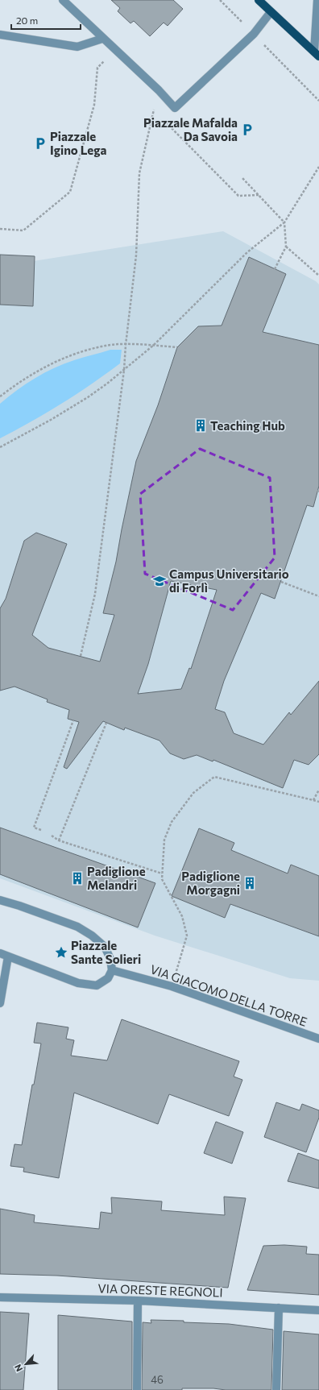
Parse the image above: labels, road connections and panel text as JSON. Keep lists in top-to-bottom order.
{
  "streets": {
    "street": ["VIA GIACOMO DELLA TORRE", "VIA ORESTE REGNOLI"]
  },
  "places": {
    "parking": ["Piazzale Mafalda Da Savoia", "Piazzale Igino Lega"],
    "building": ["Teaching Hub", "Padiglione Melandri", "Padiglione Morgagni"],
    "school or university": ["Campus Universitario di Forlì"],
    "place": ["Piazzale Sante Solieri"]
  },
  "house_numbers": ["46"],
  "scale_bar": "20 m",
  "north": "bottom left"
}
